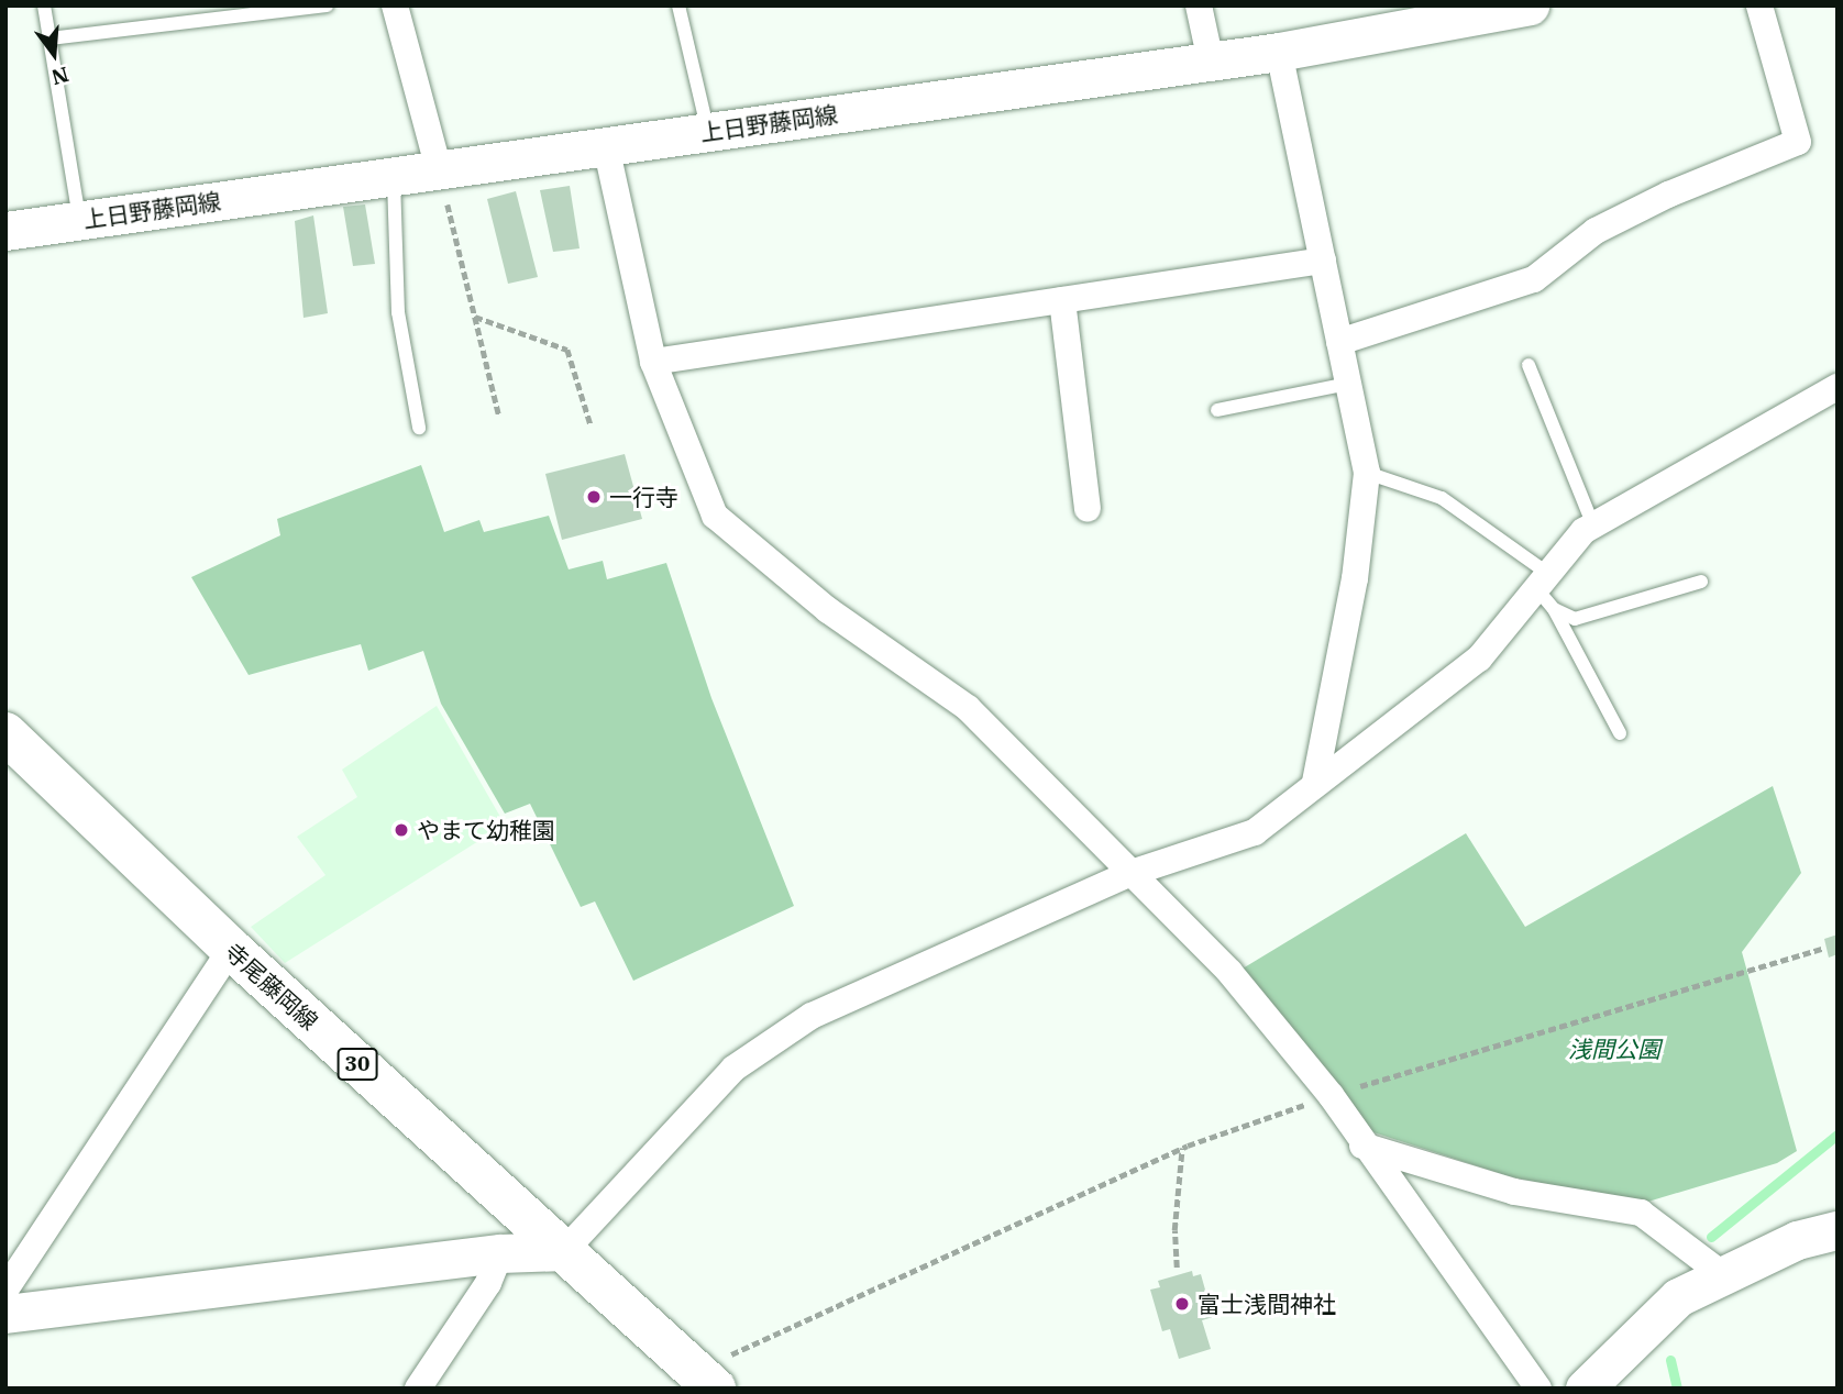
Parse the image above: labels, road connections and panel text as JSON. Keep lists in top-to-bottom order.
{
  "streets": {
    "main road": ["上日野藤岡線", "寺尾藤岡線", "30"]
  },
  "parks": ["浅間公園"],
  "places": ["一行寺", "やまて幼稚園", "富士浅間神社"],
  "north": "bottom"
}
